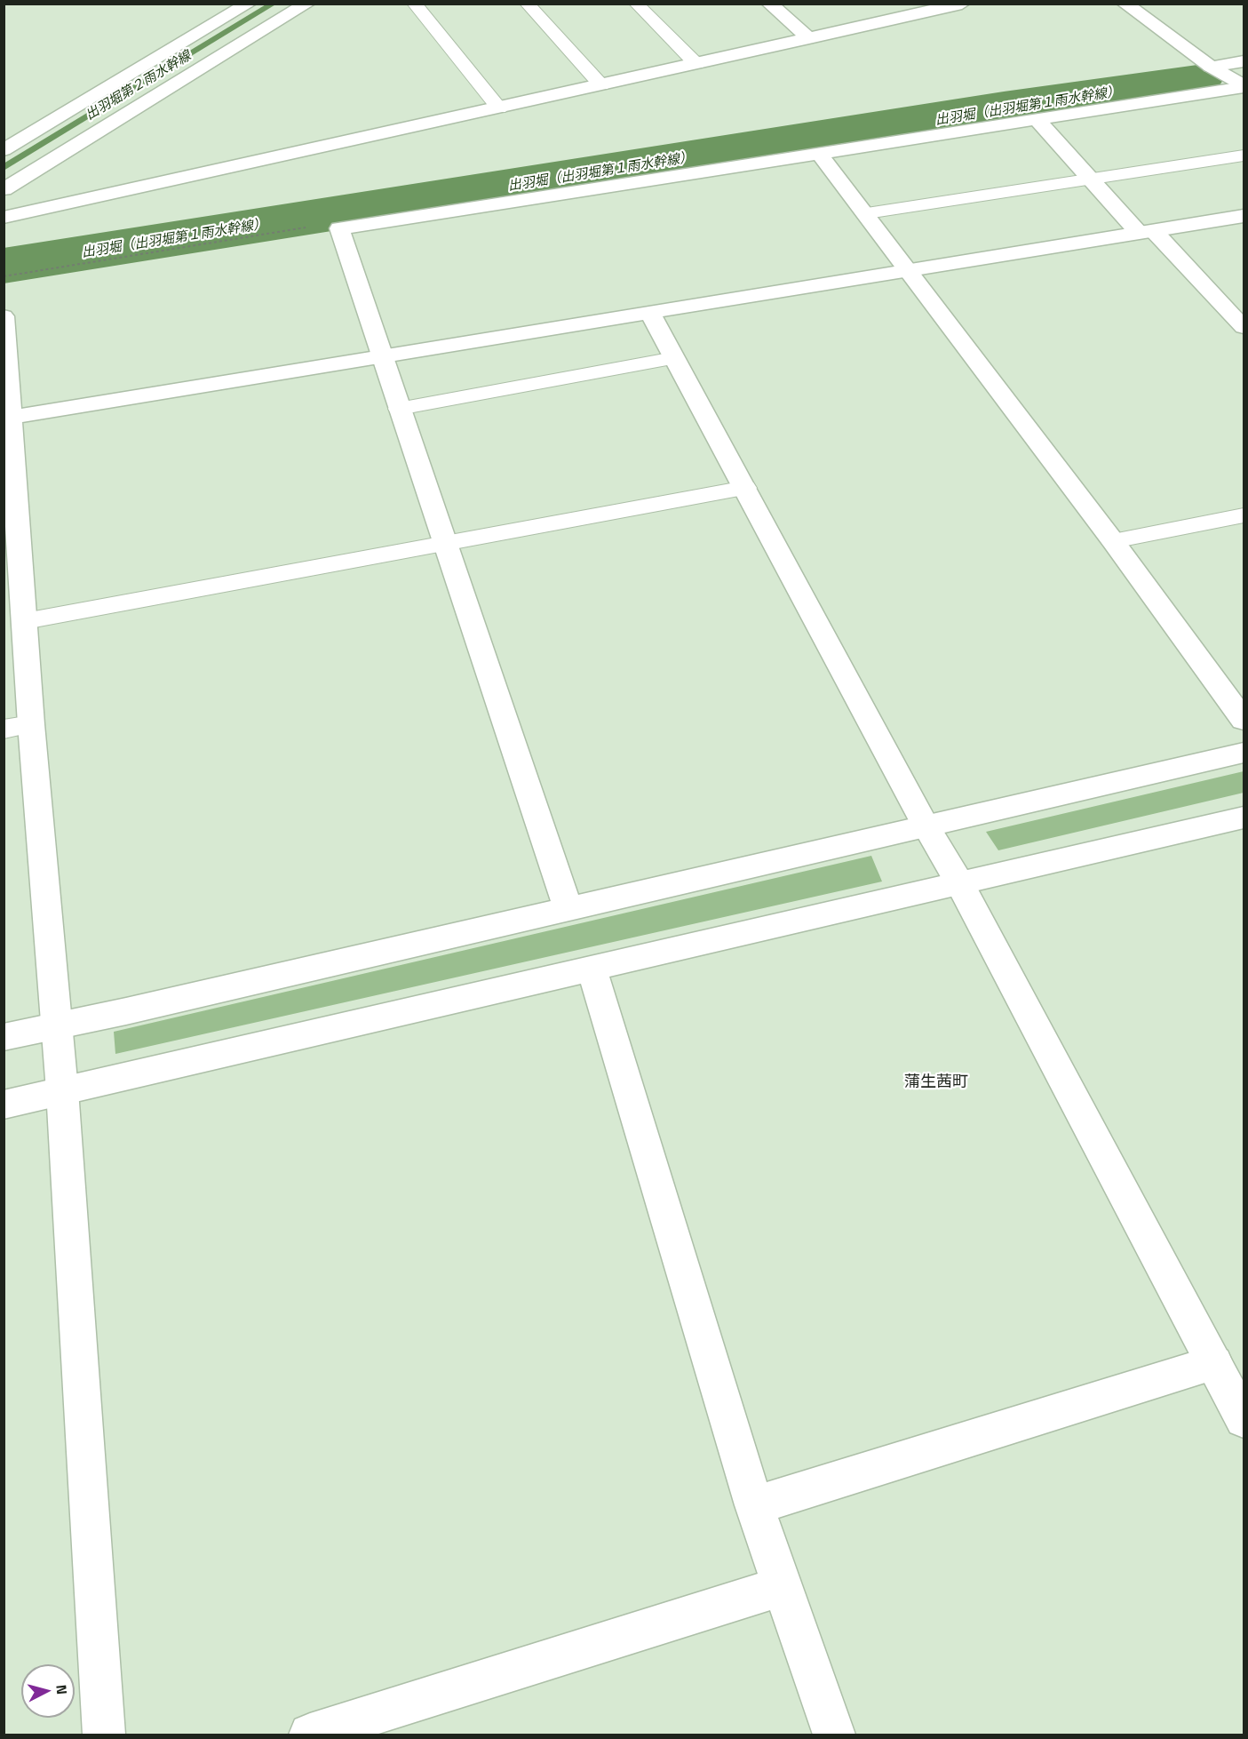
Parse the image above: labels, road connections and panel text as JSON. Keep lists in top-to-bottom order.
{
  "districts": ["蒲生茜町"],
  "water": ["出羽堀第２雨水幹線", "出羽堀（出羽堀第１雨水幹線）"],
  "north": "right"
}
